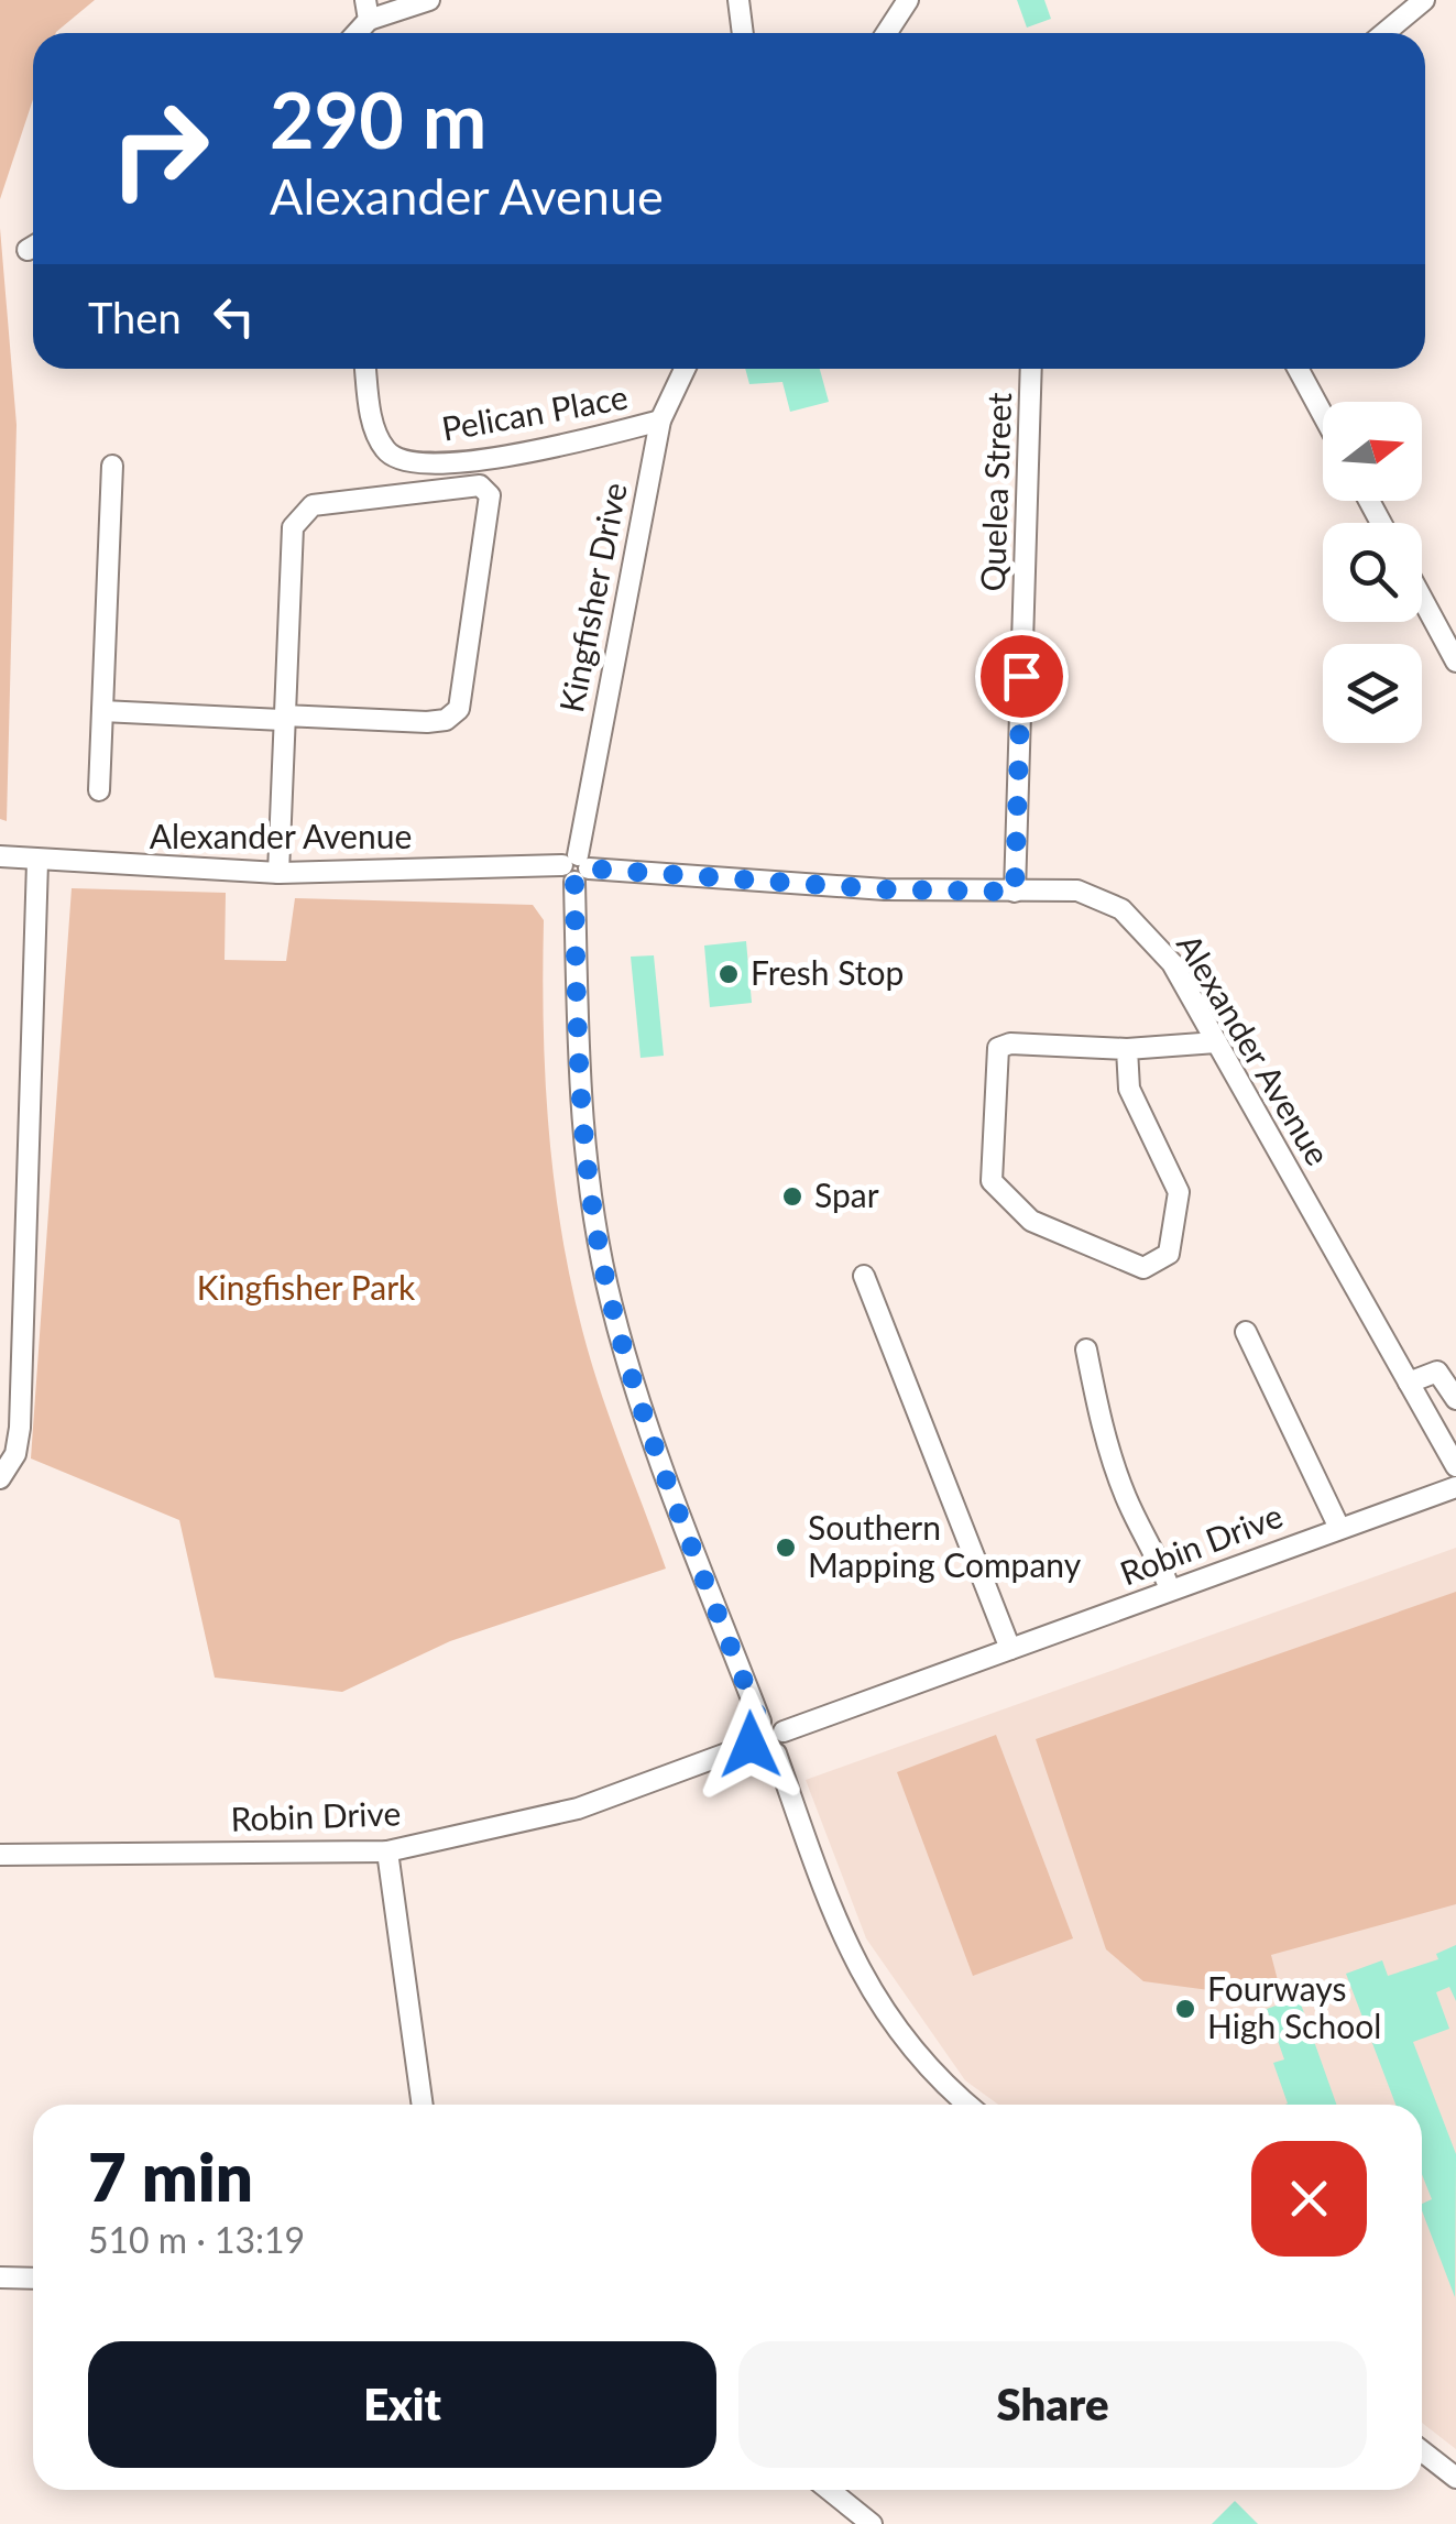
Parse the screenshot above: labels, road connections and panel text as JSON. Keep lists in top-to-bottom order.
{
  "streets": {
    "street": [
      "Pelican Place",
      "Quelea Street",
      "Kingfisher Drive",
      "Alexander Avenue",
      "Robin Drive"
    ]
  },
  "crossings": [
    ["Pelican Place", "Kingfisher Drive"],
    ["Quelea Street", "Alexander Avenue"],
    ["Kingfisher Drive", "Alexander Avenue"],
    ["Kingfisher Drive", "Robin Drive"]
  ],
  "parks": ["Kingfisher Park"],
  "places": [
    "Fresh Stop",
    "Spar",
    "Southern Mapping Company",
    "Fourways High School"
  ],
  "north": "right",
  "page": {
    "turn": ["290 m", "Alexander Avenue"],
    "then": "Then",
    "heading": ["7 min", "510 m · 13:19"],
    "buttons": ["Exit", "Share"]
  }
}
